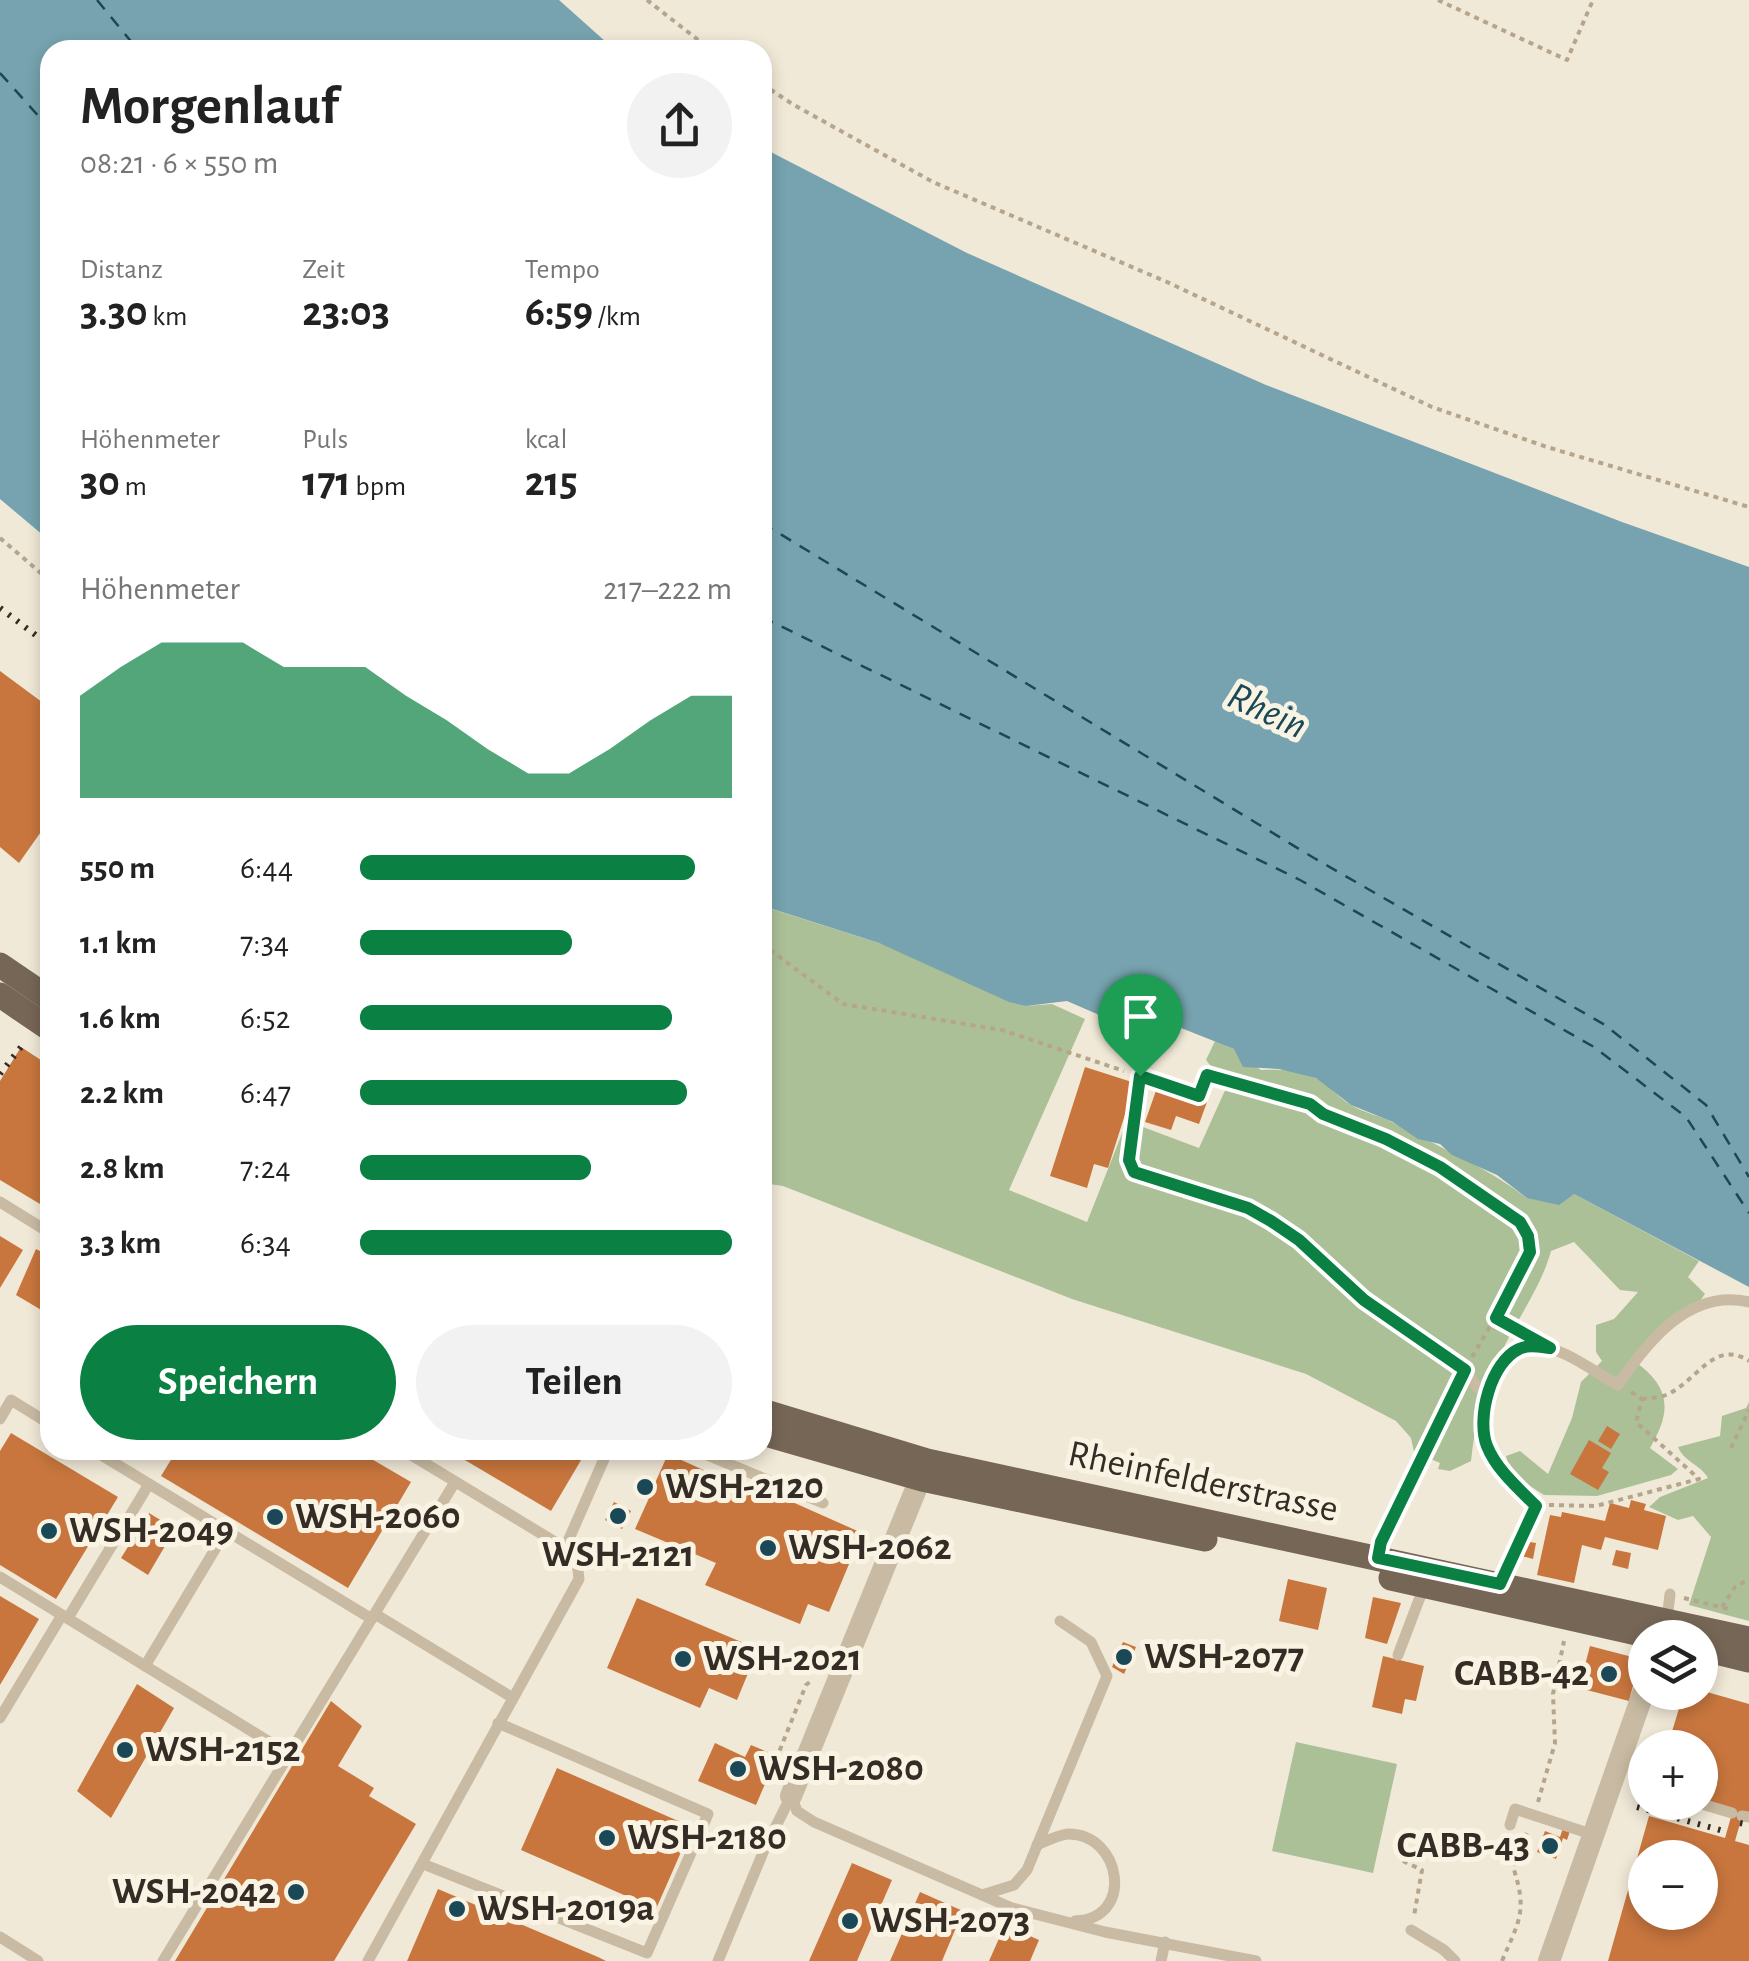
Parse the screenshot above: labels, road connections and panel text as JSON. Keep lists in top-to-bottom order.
{
  "streets": {
    "main road": ["Rheinfelderstrasse"]
  },
  "water": ["Rhein"],
  "places": [
    "WSH-2120",
    "WSH-2121",
    "WSH-2060",
    "WSH-2049",
    "WSH-2062",
    "WSH-2077",
    "WSH-2021",
    "CABB-42",
    "WSH-2152",
    "WSH-2080",
    "WSH-2180",
    "CABB-43",
    "WSH-2042",
    "WSH-2019a",
    "WSH-2073"
  ],
  "page": {
    "heading": ["Morgenlauf", "08:21 · 6 × 550 m"],
    "stats": [
      ["Distanz", "3.30 km"],
      ["Zeit", "23:03"],
      ["Tempo", "6:59 /km"],
      ["Höhenmeter", "30 m"],
      ["Puls", "171 bpm"],
      ["kcal", "215"]
    ],
    "chart": ["Höhenmeter", "217–222 m"],
    "list": [
      {
        "name": "550 m",
        "note": "6:44"
      },
      {
        "name": "1.1 km",
        "note": "7:34"
      },
      {
        "name": "1.6 km",
        "note": "6:52"
      },
      {
        "name": "2.2 km",
        "note": "6:47"
      },
      {
        "name": "2.8 km",
        "note": "7:24"
      },
      {
        "name": "3.3 km",
        "note": "6:34"
      }
    ],
    "buttons": ["Speichern", "Teilen"],
    "map_buttons": ["+", "−"]
  }
}
